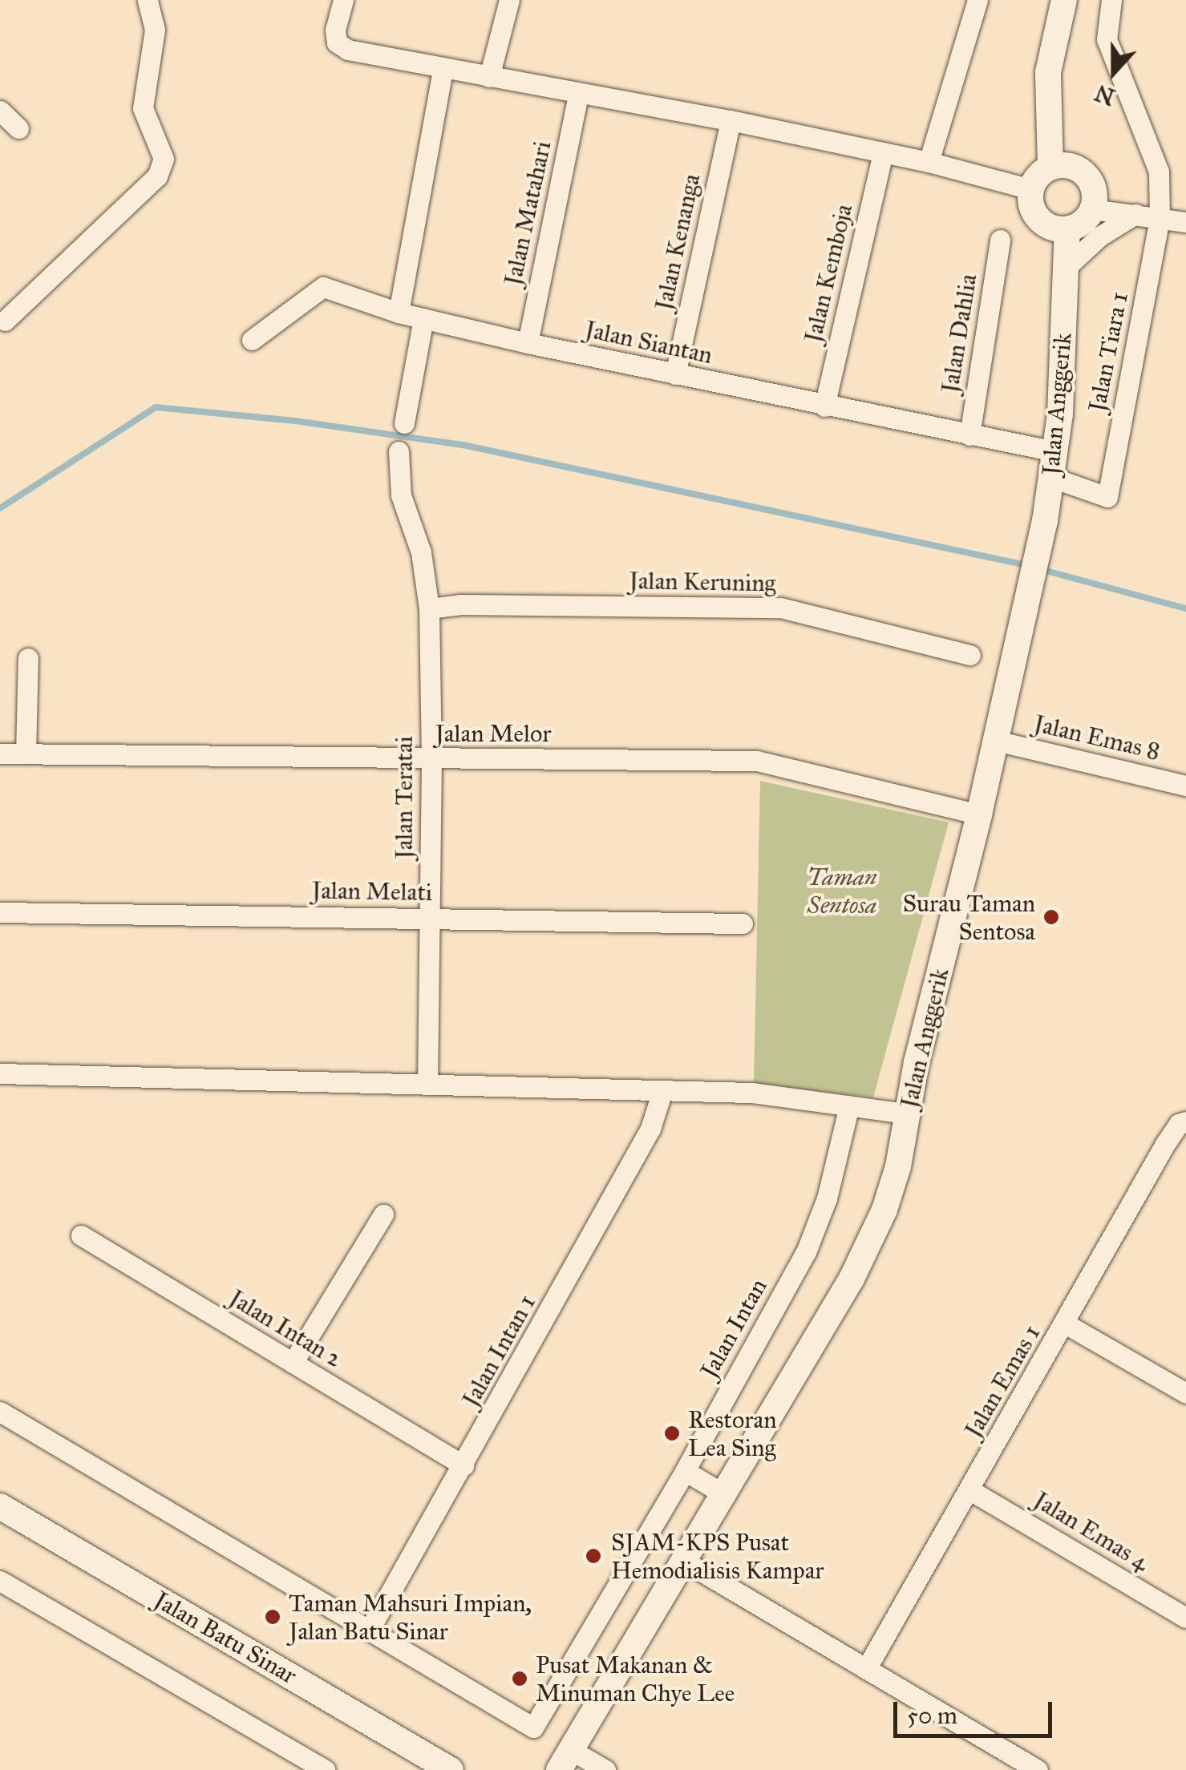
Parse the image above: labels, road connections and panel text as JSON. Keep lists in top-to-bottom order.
{
  "streets": {
    "street": [
      "Jalan Matahari",
      "Jalan Kenanga",
      "Jalan Kemboja",
      "Jalan Dahlia",
      "Jalan Siantan",
      "Jalan Tiara 1",
      "Jalan Anggerik",
      "Jalan Keruning",
      "Jalan Melor",
      "Jalan Emas 8",
      "Jalan Teratai",
      "Jalan Melati",
      "Jalan Intan 2",
      "Jalan Intan",
      "Jalan Intan 1",
      "Jalan Emas 1",
      "Jalan Emas 4",
      "Jalan Batu Sinar"
    ]
  },
  "crossings": [
    ["Jalan Matahari", "Jalan Siantan"],
    ["Jalan Kenanga", "Jalan Siantan"],
    ["Jalan Kemboja", "Jalan Siantan"],
    ["Jalan Dahlia", "Jalan Siantan"],
    ["Jalan Siantan", "Jalan Tiara 1"],
    ["Jalan Siantan", "Jalan Anggerik"],
    ["Jalan Anggerik", "Jalan Melor"],
    ["Jalan Anggerik", "Jalan Emas 8"],
    ["Jalan Keruning", "Jalan Teratai"],
    ["Jalan Melor", "Jalan Teratai"],
    ["Jalan Teratai", "Jalan Melati"],
    ["Jalan Intan 2", "Jalan Intan 1"],
    ["Jalan Intan", "Jalan Intan 1"],
    ["Jalan Emas 1", "Jalan Emas 4"]
  ],
  "parks": ["Taman Sentosa"],
  "places": [
    "Surau Taman Sentosa",
    "Restoran Lea Sing",
    "SJAM-KPS Pusat Hemodialisis Kampar",
    "Taman Mahsuri Impian, Jalan Batu Sinar",
    "Pusat Makanan & Minuman Chye Lee"
  ],
  "scale_bar": "50 m",
  "north": "bottom"
}
